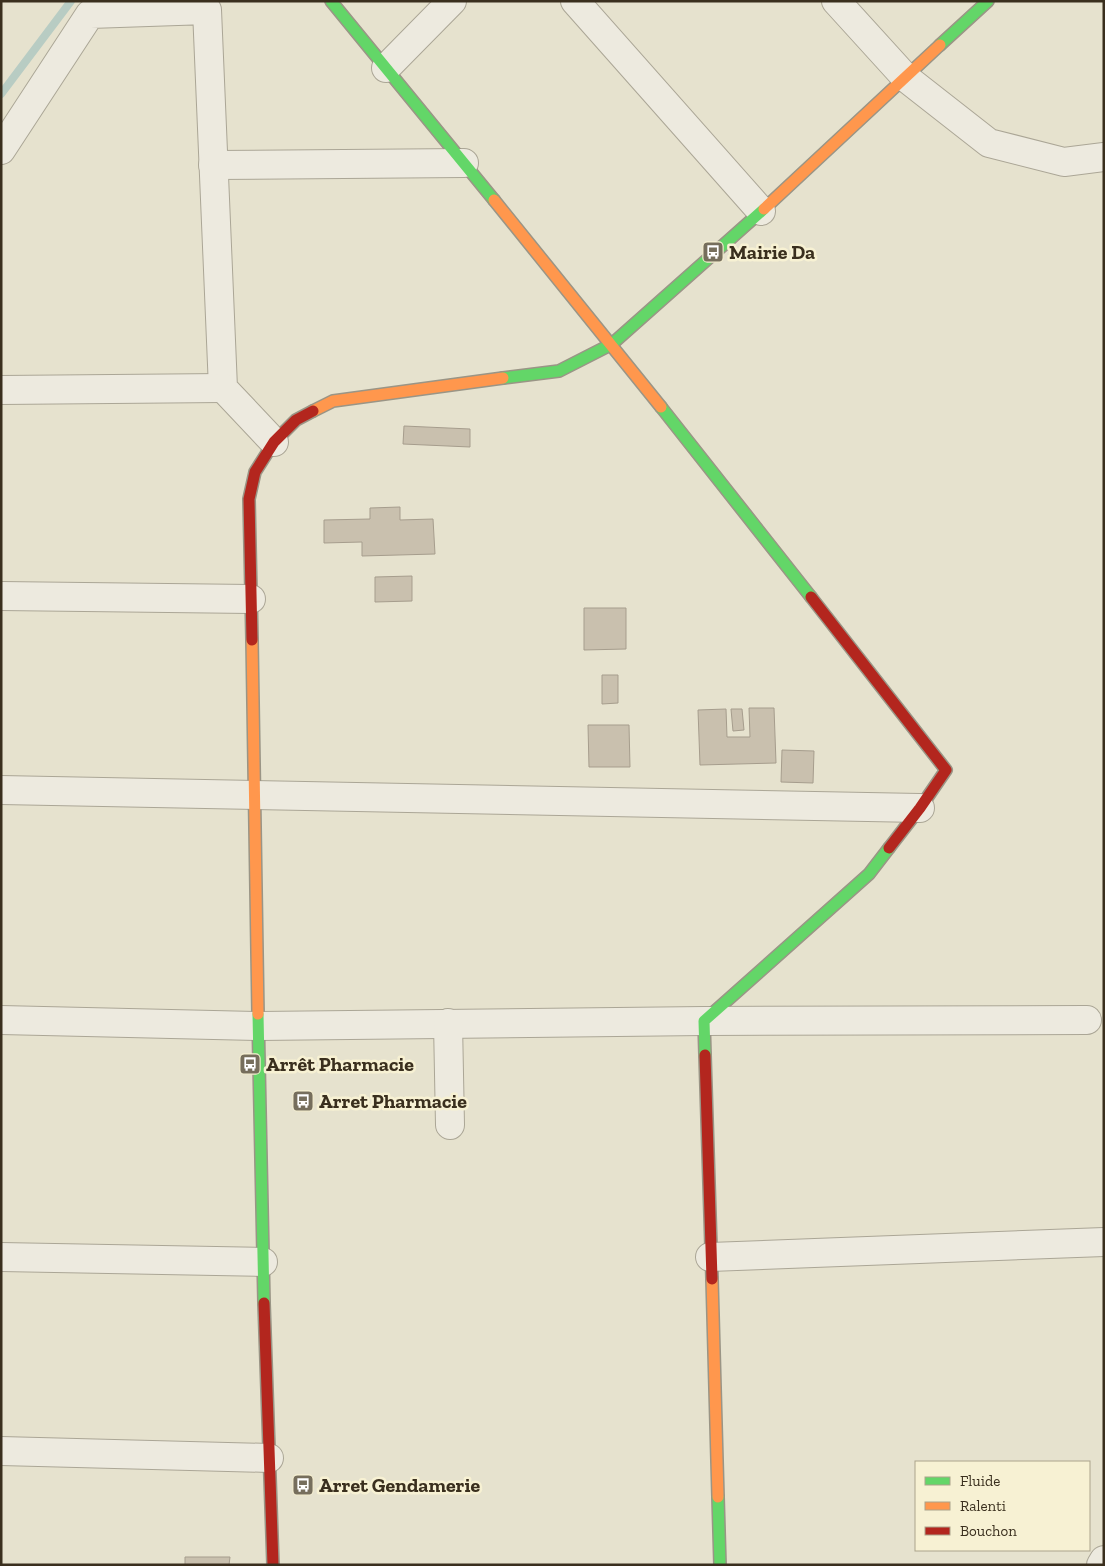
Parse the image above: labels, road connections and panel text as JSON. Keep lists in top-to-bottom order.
{
  "places": {
    "bus stop": [
      "Mairie Da",
      "Arrêt Pharmacie",
      "Arret Pharmacie",
      "Arret Gendamerie"
    ]
  },
  "legend": ["Fluide", "Ralenti", "Bouchon"]
}
